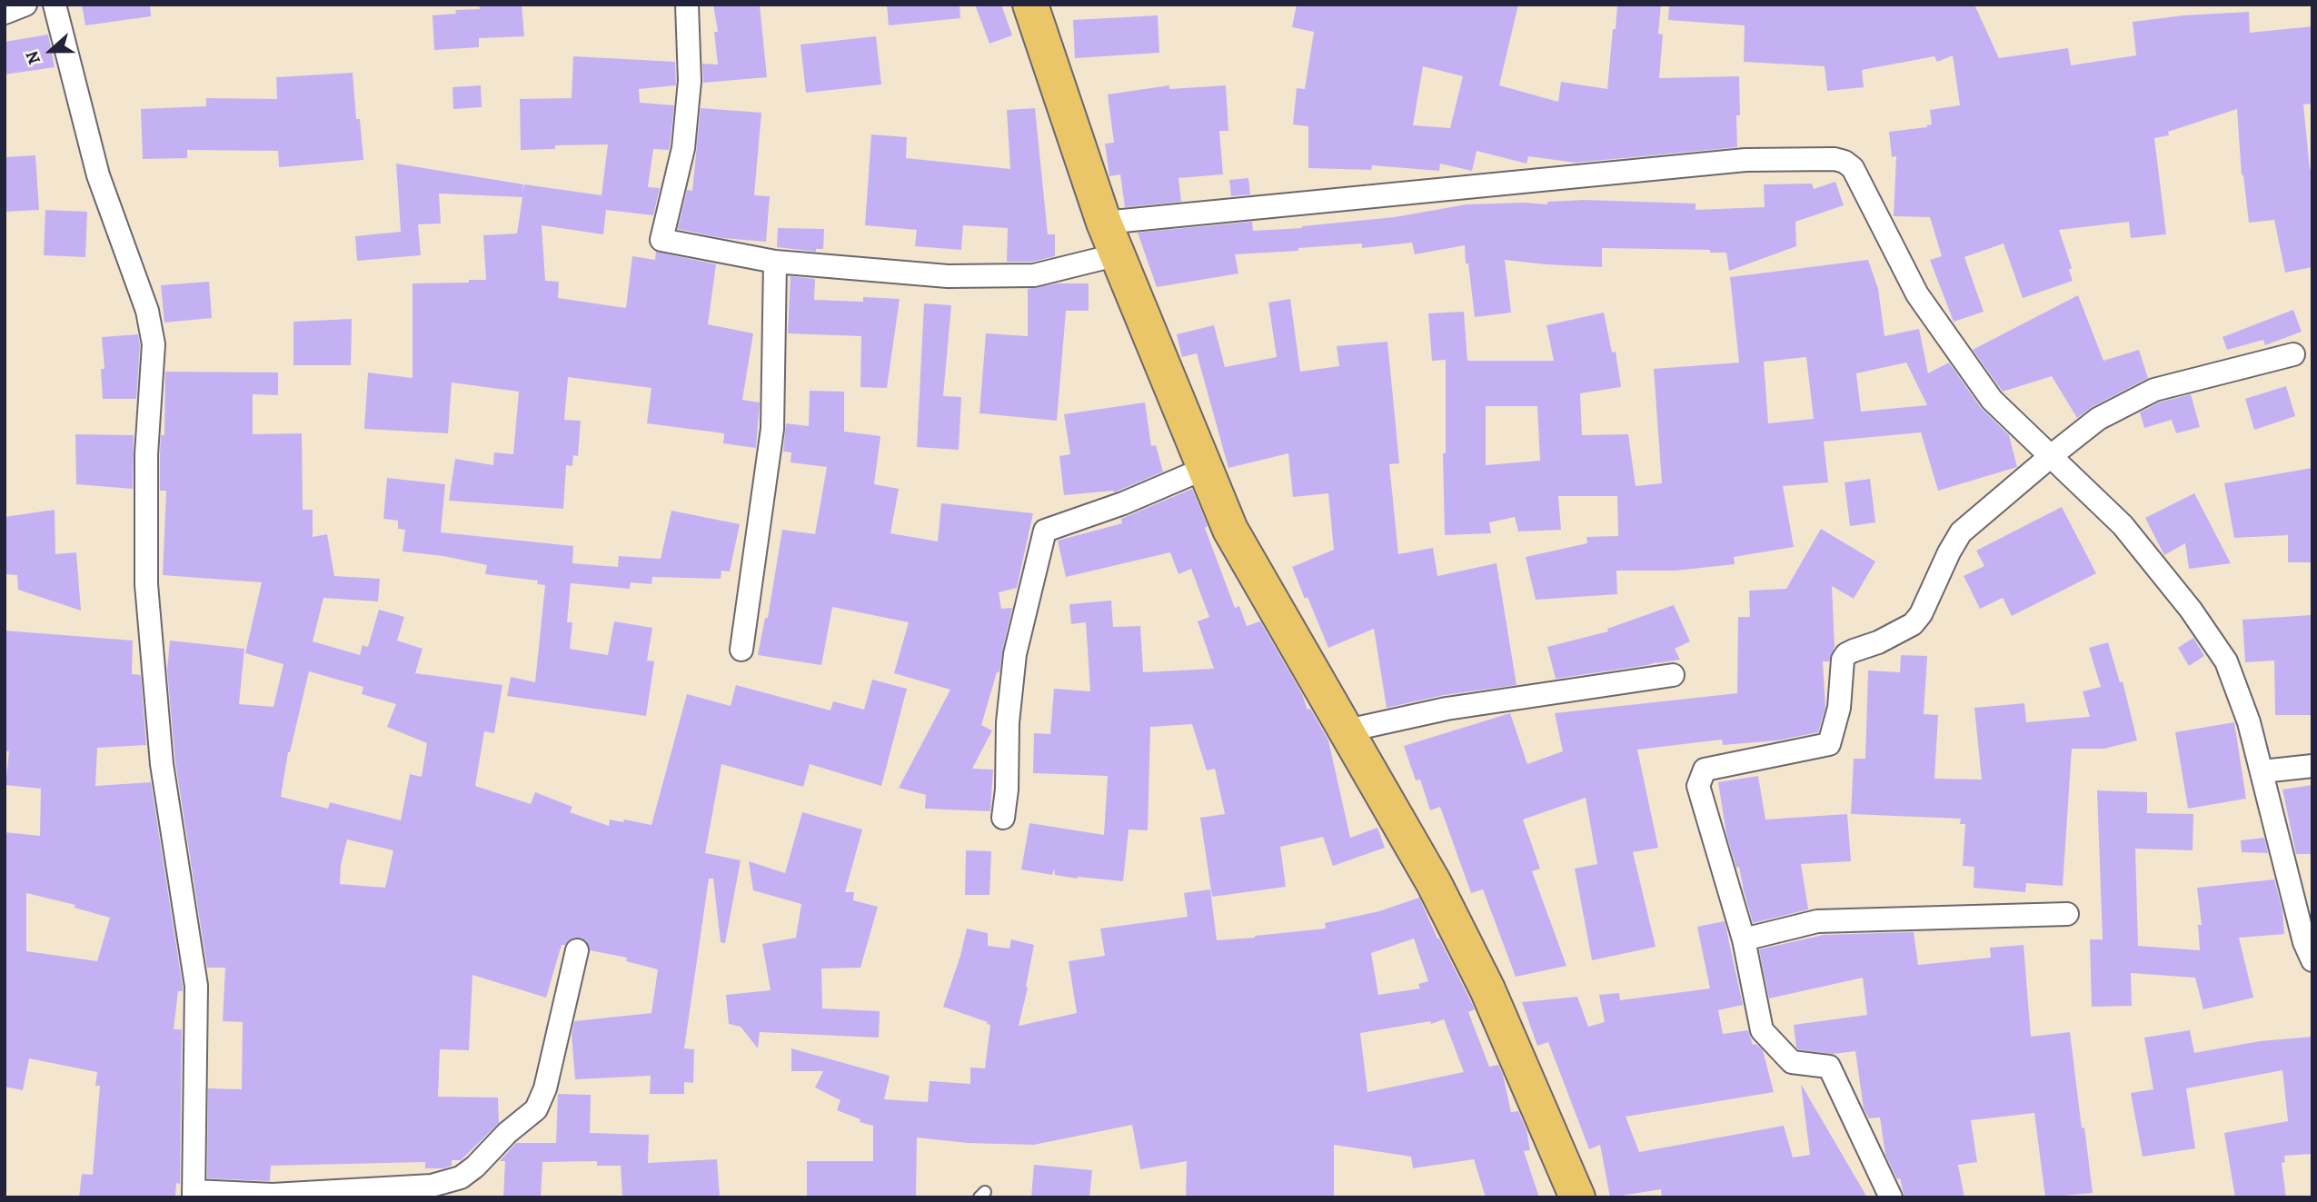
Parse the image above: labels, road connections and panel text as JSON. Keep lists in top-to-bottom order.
{
  "north": "left"
}
